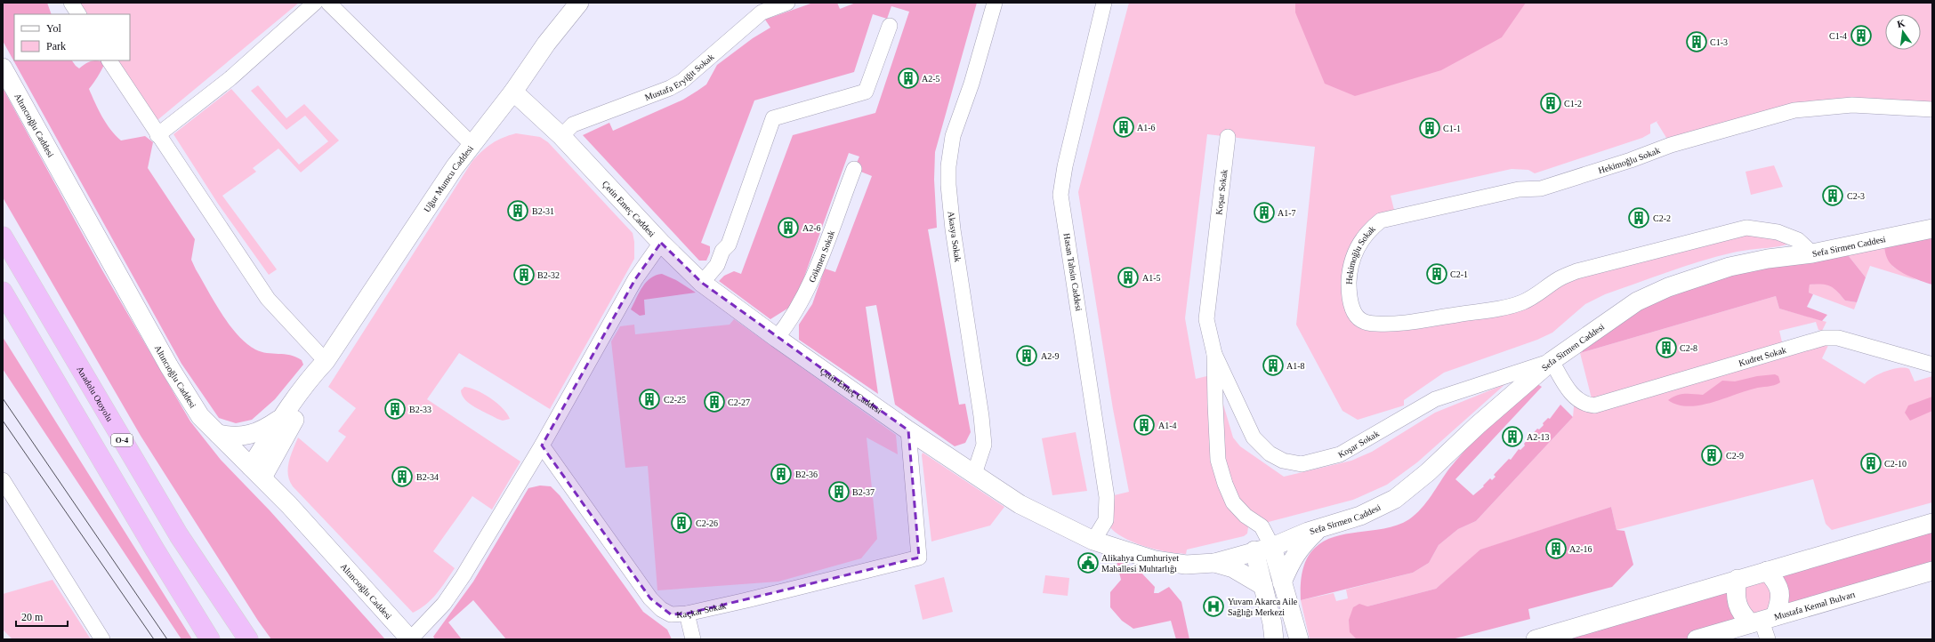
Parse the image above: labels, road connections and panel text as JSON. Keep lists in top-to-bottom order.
{
  "streets": {
    "highway": ["Anadolu Otoyolu", "O-4"],
    "street": [
      "Mustafa Eryiğit Sokak",
      "Altıncıoğlu Caddesi",
      "Hekimoğlu Sokak",
      "Uğur Mumcu Caddesi",
      "Koşar Sokak",
      "Çetin Emeç Caddesi",
      "Akasya Sokak",
      "Sefa Sirmen Caddesi",
      "Gökmen Sokak",
      "Hasan Tahsin Caddesi",
      "Kudret Sokak",
      "Mustafa Kemal Bulvarı",
      "Kaçkar Sokak"
    ]
  },
  "crossings": [
    ["Mustafa Eryiğit Sokak", "Çetin Emeç Caddesi"],
    ["Hekimoğlu Sokak", "Sefa Sirmen Caddesi"],
    ["Uğur Mumcu Caddesi", "Çetin Emeç Caddesi"],
    ["Koşar Sokak", "Çetin Emeç Caddesi"],
    ["Koşar Sokak", "Sefa Sirmen Caddesi"],
    ["Koşar Sokak", "Kudret Sokak"],
    ["Çetin Emeç Caddesi", "Akasya Sokak"],
    ["Çetin Emeç Caddesi", "Sefa Sirmen Caddesi"],
    ["Çetin Emeç Caddesi", "Gökmen Sokak"],
    ["Çetin Emeç Caddesi", "Hasan Tahsin Caddesi"],
    ["Çetin Emeç Caddesi", "Kaçkar Sokak"],
    ["Sefa Sirmen Caddesi", "Kudret Sokak"]
  ],
  "places": {
    "building": [
      "C1-4",
      "C1-3",
      "A2-5",
      "C1-2",
      "A1-6",
      "C1-1",
      "C2-3",
      "B2-31",
      "A1-7",
      "C2-2",
      "A2-6",
      "C2-1",
      "B2-32",
      "A1-5",
      "C2-8",
      "A2-9",
      "A1-8",
      "C2-25",
      "C2-27",
      "B2-33",
      "A1-4",
      "A2-13",
      "C2-9",
      "C2-10",
      "B2-36",
      "B2-34",
      "B2-37",
      "C2-26",
      "A2-16"
    ],
    "public building": ["Alikahya Cumhuriyet Mahallesi Muhtarlığı"],
    "hospital": ["Yuvam Akarca Aile Sağlığı Merkezi"]
  },
  "legend": ["Yol", "Park"],
  "scale_bar": "20 m",
  "north": "top"
}
